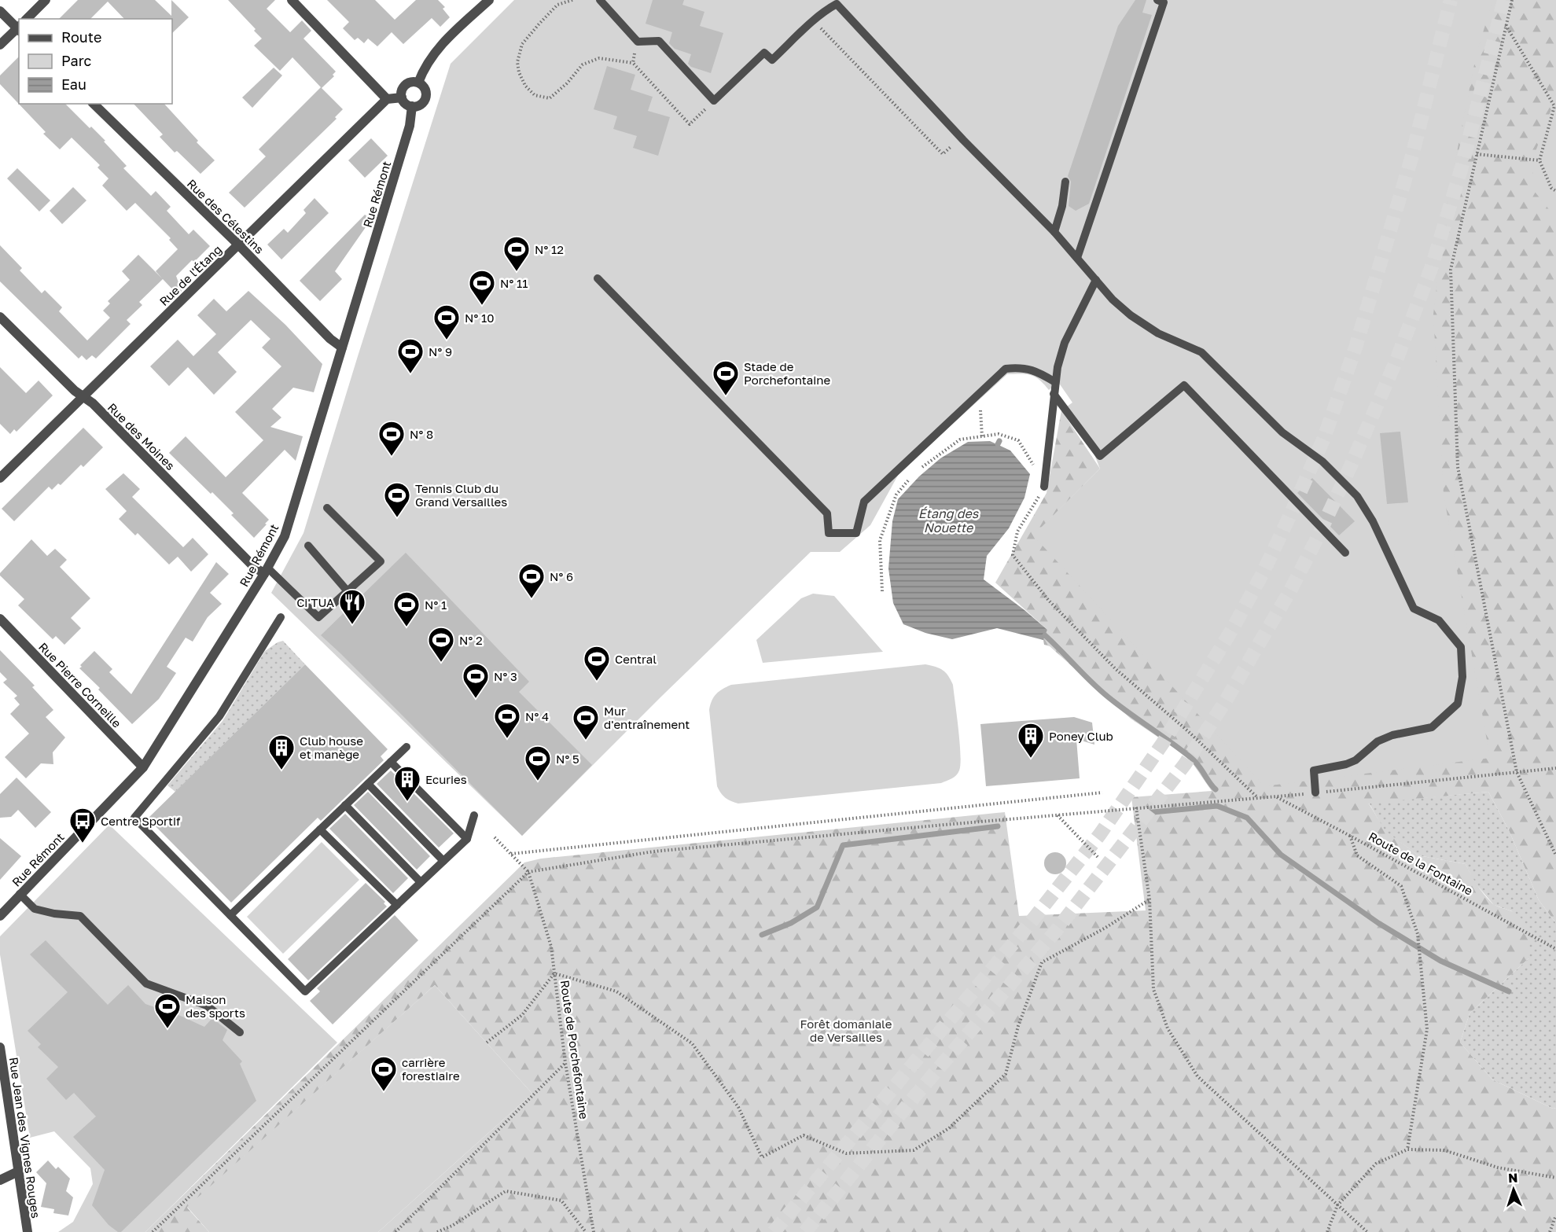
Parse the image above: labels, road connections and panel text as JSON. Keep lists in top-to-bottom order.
{
  "streets": {
    "street": [
      "Rue Rémont",
      "Rue des Célestins",
      "Rue de l'Étang",
      "Rue des Moines",
      "Rue Pierre Corneille",
      "Rue Jean des Vignes Rouges"
    ],
    "path": ["Route de la Fontaine", "Route de Porchefontaine"]
  },
  "crossings": [
    ["Rue Rémont", "Rue des Célestins"],
    ["Rue Rémont", "Rue des Moines"],
    ["Rue Rémont", "Rue Pierre Corneille"],
    ["Rue des Célestins", "Rue de l'Étang"],
    ["Rue de l'Étang", "Rue des Moines"]
  ],
  "water": ["Étang des Nouette"],
  "parks": ["Forêt domaniale de Versailles"],
  "places": {
    "sports": [
      "N° 12",
      "N° 11",
      "N° 10",
      "N° 9",
      "Stade de Porchefontaine",
      "N° 8",
      "Tennis Club du Grand Versailles",
      "N° 6",
      "N° 1",
      "N° 2",
      "Central",
      "N° 3",
      "N° 4",
      "Mur d'entraînement",
      "N° 5",
      "Maison des sports",
      "carrière forestiaire"
    ],
    "restaurant": ["Ci'TUA"],
    "building": ["Poney Club", "Club house et manège", "Ecuries"],
    "bus stop": ["Centre Sportif"]
  },
  "legend": ["Route", "Parc", "Eau"],
  "north": "top"
}
